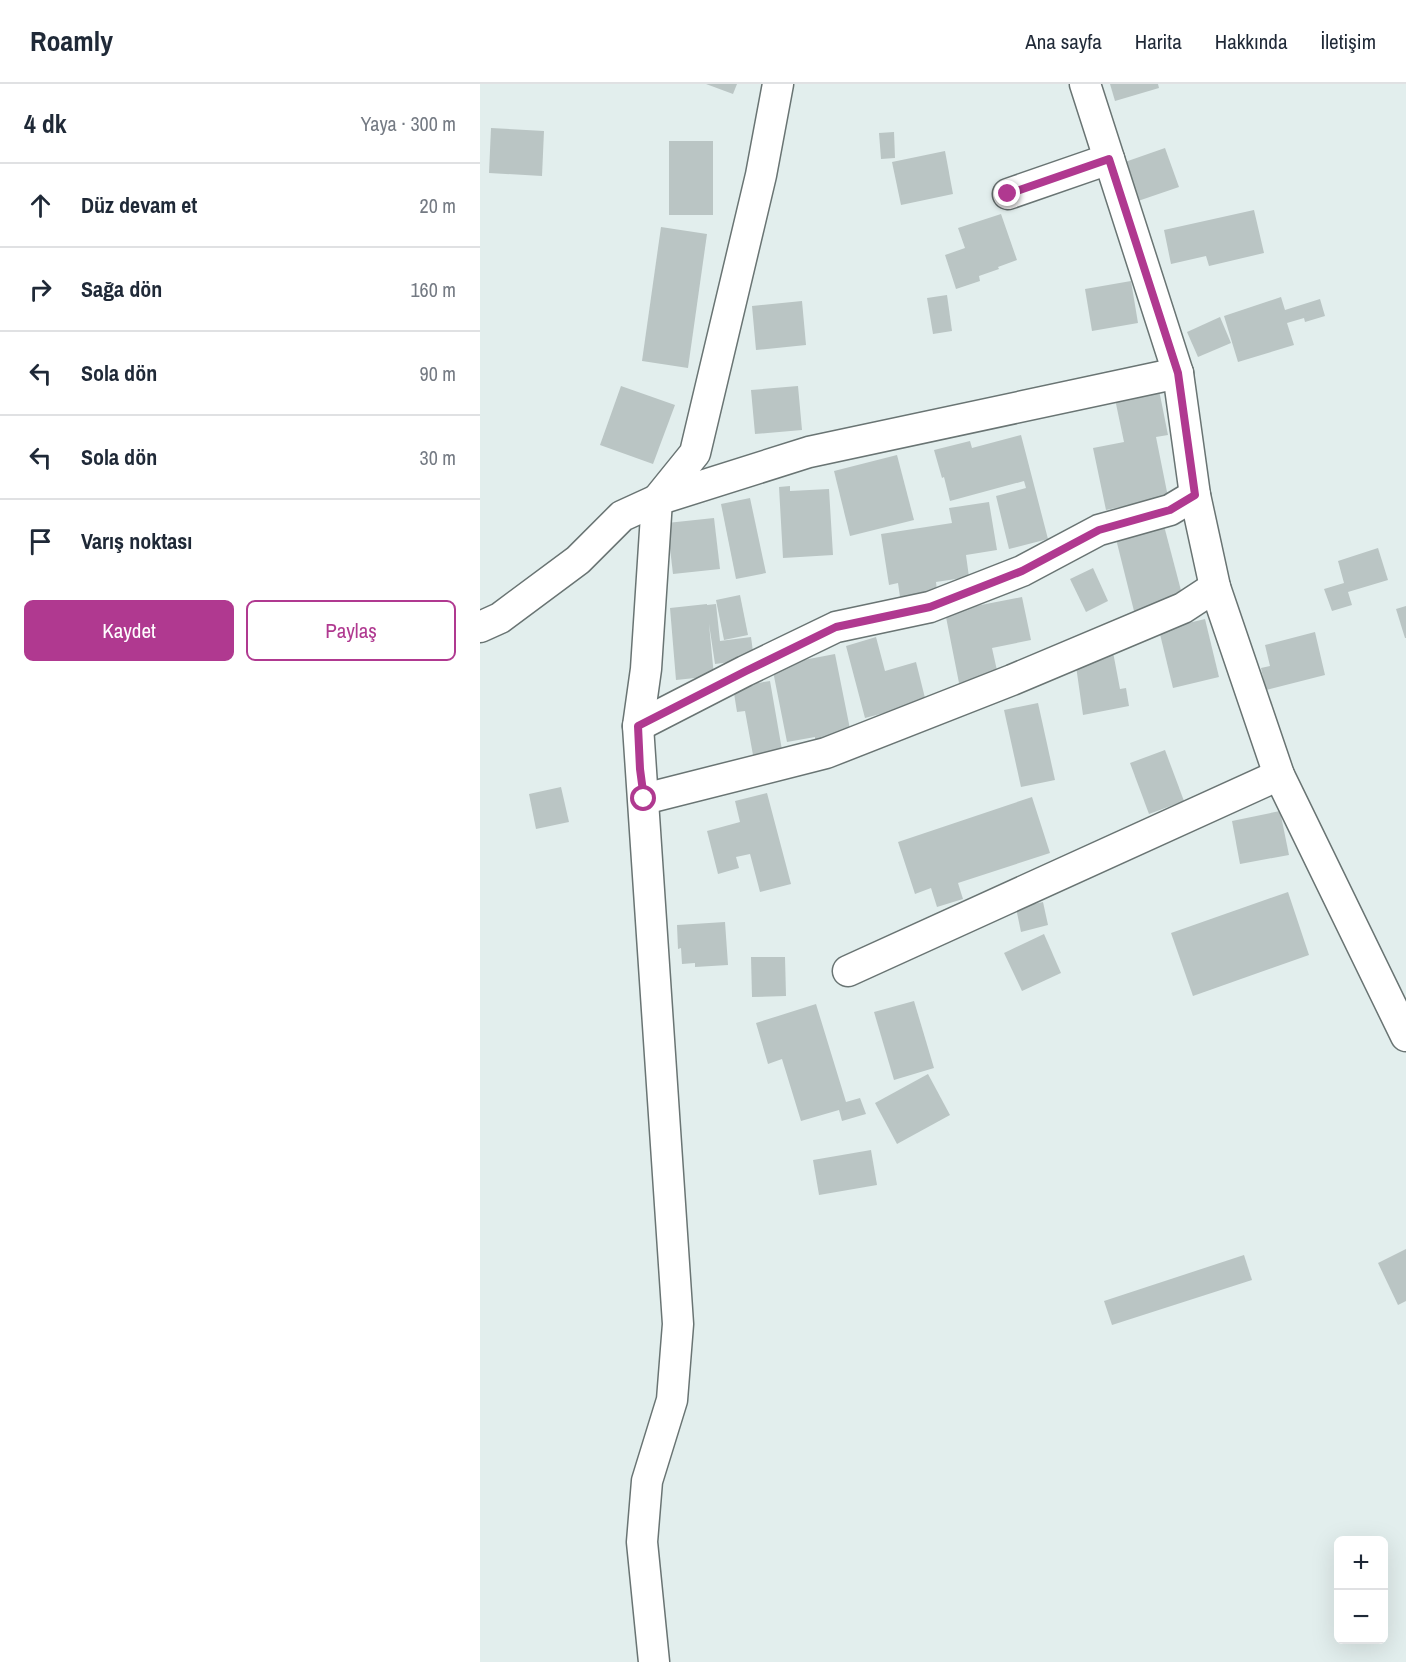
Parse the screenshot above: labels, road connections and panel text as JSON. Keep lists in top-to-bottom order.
{
  "page": {
    "header": "Roamly",
    "nav": [
      "Ana sayfa",
      "Harita",
      "Hakkında",
      "İletişim"
    ],
    "heading": ["4 dk", "Yaya · 300 m"],
    "list": [
      ["Düz devam et", "20 m"],
      ["Sağa dön", "160 m"],
      ["Sola dön", "90 m"],
      ["Sola dön", "30 m"],
      "Varış noktası"
    ],
    "buttons": ["Kaydet", "Paylaş"],
    "map_buttons": ["+", "−"]
  }
}
